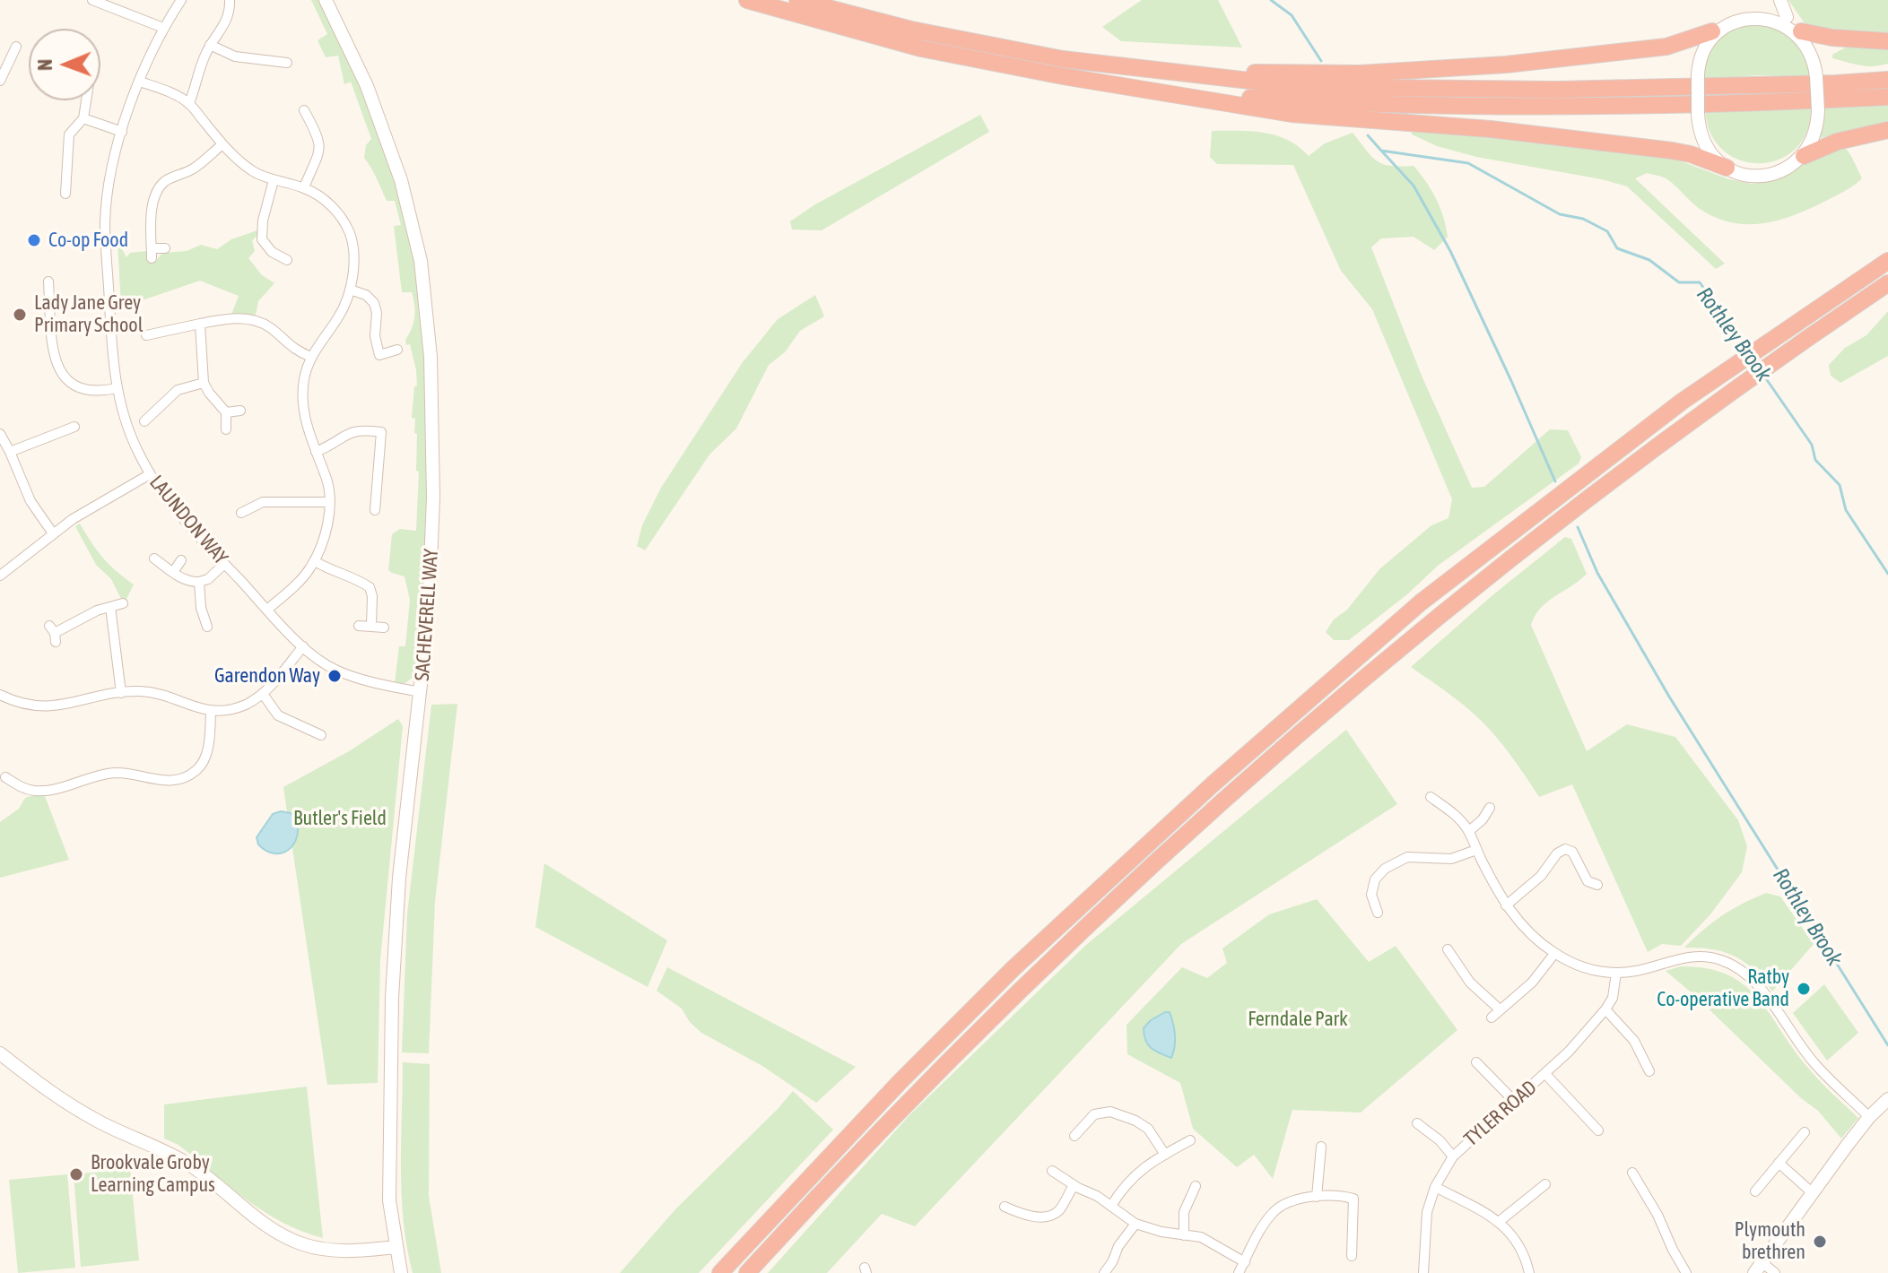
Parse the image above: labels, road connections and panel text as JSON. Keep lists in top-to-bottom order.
{
  "streets": {
    "street": ["LAUNDON WAY", "SACHEVERELL WAY", "TYLER ROAD"]
  },
  "crossings": [
    ["LAUNDON WAY", "SACHEVERELL WAY"]
  ],
  "water": ["Rothley Brook"],
  "parks": ["Butler's Field", "Ferndale Park"],
  "places": [
    "Co-op Food",
    "Lady Jane Grey Primary School",
    "Garendon Way",
    "Ratby Co-operative Band",
    "Brookvale Groby Learning Campus",
    "Plymouth brethren"
  ],
  "north": "left"
}
